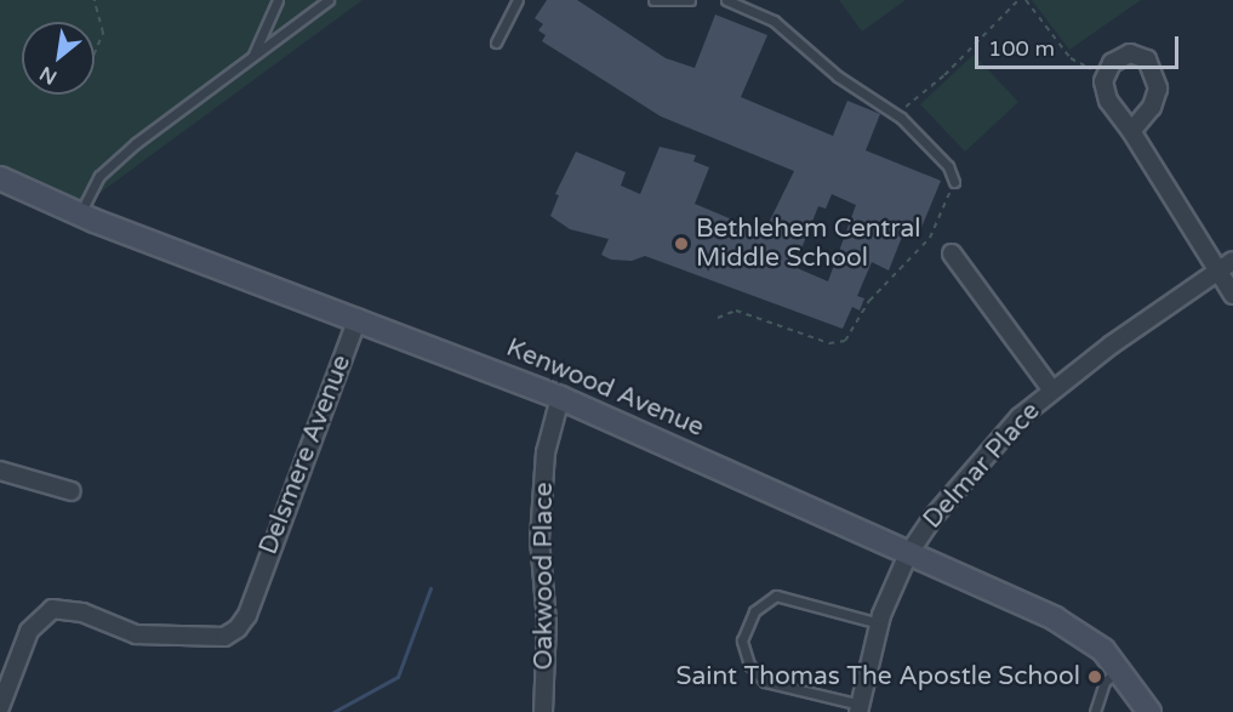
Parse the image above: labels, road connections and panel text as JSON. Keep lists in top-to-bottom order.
{
  "streets": {
    "street": [
      "Kenwood Avenue",
      "Delsmere Avenue",
      "Delmar Place",
      "Oakwood Place"
    ]
  },
  "crossings": [
    ["Kenwood Avenue", "Delsmere Avenue"],
    ["Kenwood Avenue", "Delmar Place"],
    ["Kenwood Avenue", "Oakwood Place"]
  ],
  "places": ["Bethlehem Central Middle School", "Saint Thomas The Apostle School"],
  "scale_bar": "100 m",
  "north": "bottom left"
}
